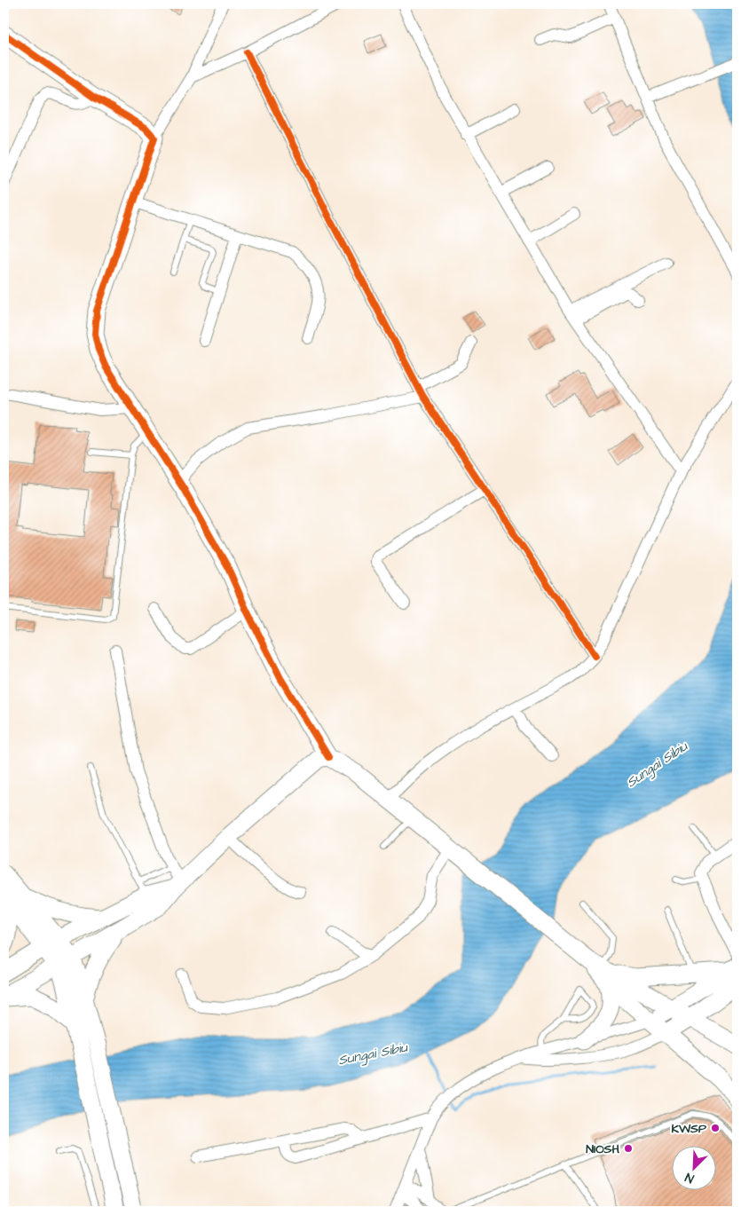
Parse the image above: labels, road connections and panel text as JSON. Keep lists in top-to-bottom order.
{
  "water": ["Sungai Sibiu"],
  "places": ["KWSP", "NIOSH"],
  "north": "bottom left"
}
